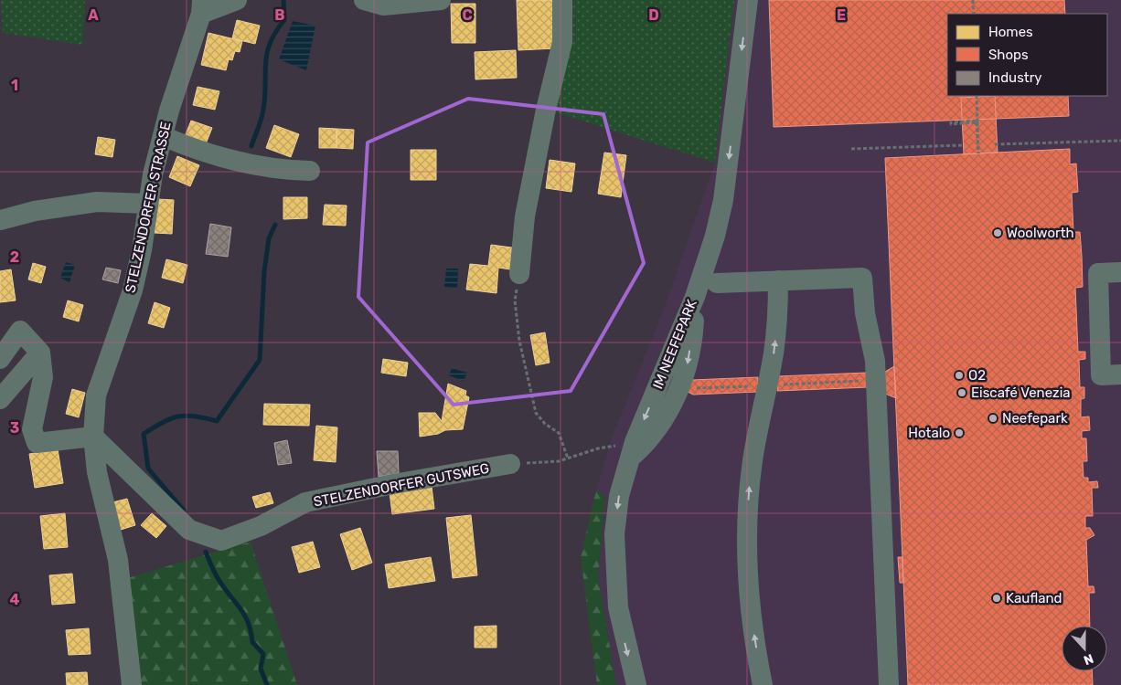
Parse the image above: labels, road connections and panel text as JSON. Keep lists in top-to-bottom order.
{
  "streets": {
    "street": ["STELZENDORFER STRASSE", "IM NEEFEPARK", "STELZENDORFER GUTSWEG"]
  },
  "crossings": [
    ["STELZENDORFER STRASSE", "STELZENDORFER GUTSWEG"]
  ],
  "places": [
    "Woolworth",
    "O2",
    "Eiscafé Venezia",
    "Neefepark",
    "Hotalo",
    "Kaufland"
  ],
  "legend": ["Homes", "Shops", "Industry"],
  "north": "bottom",
  "grid": {
    "columns": [
      "A",
      "B",
      "C",
      "D",
      "E"
    ],
    "rows": [
      "1",
      "2",
      "3",
      "4"
    ]
  }
}
